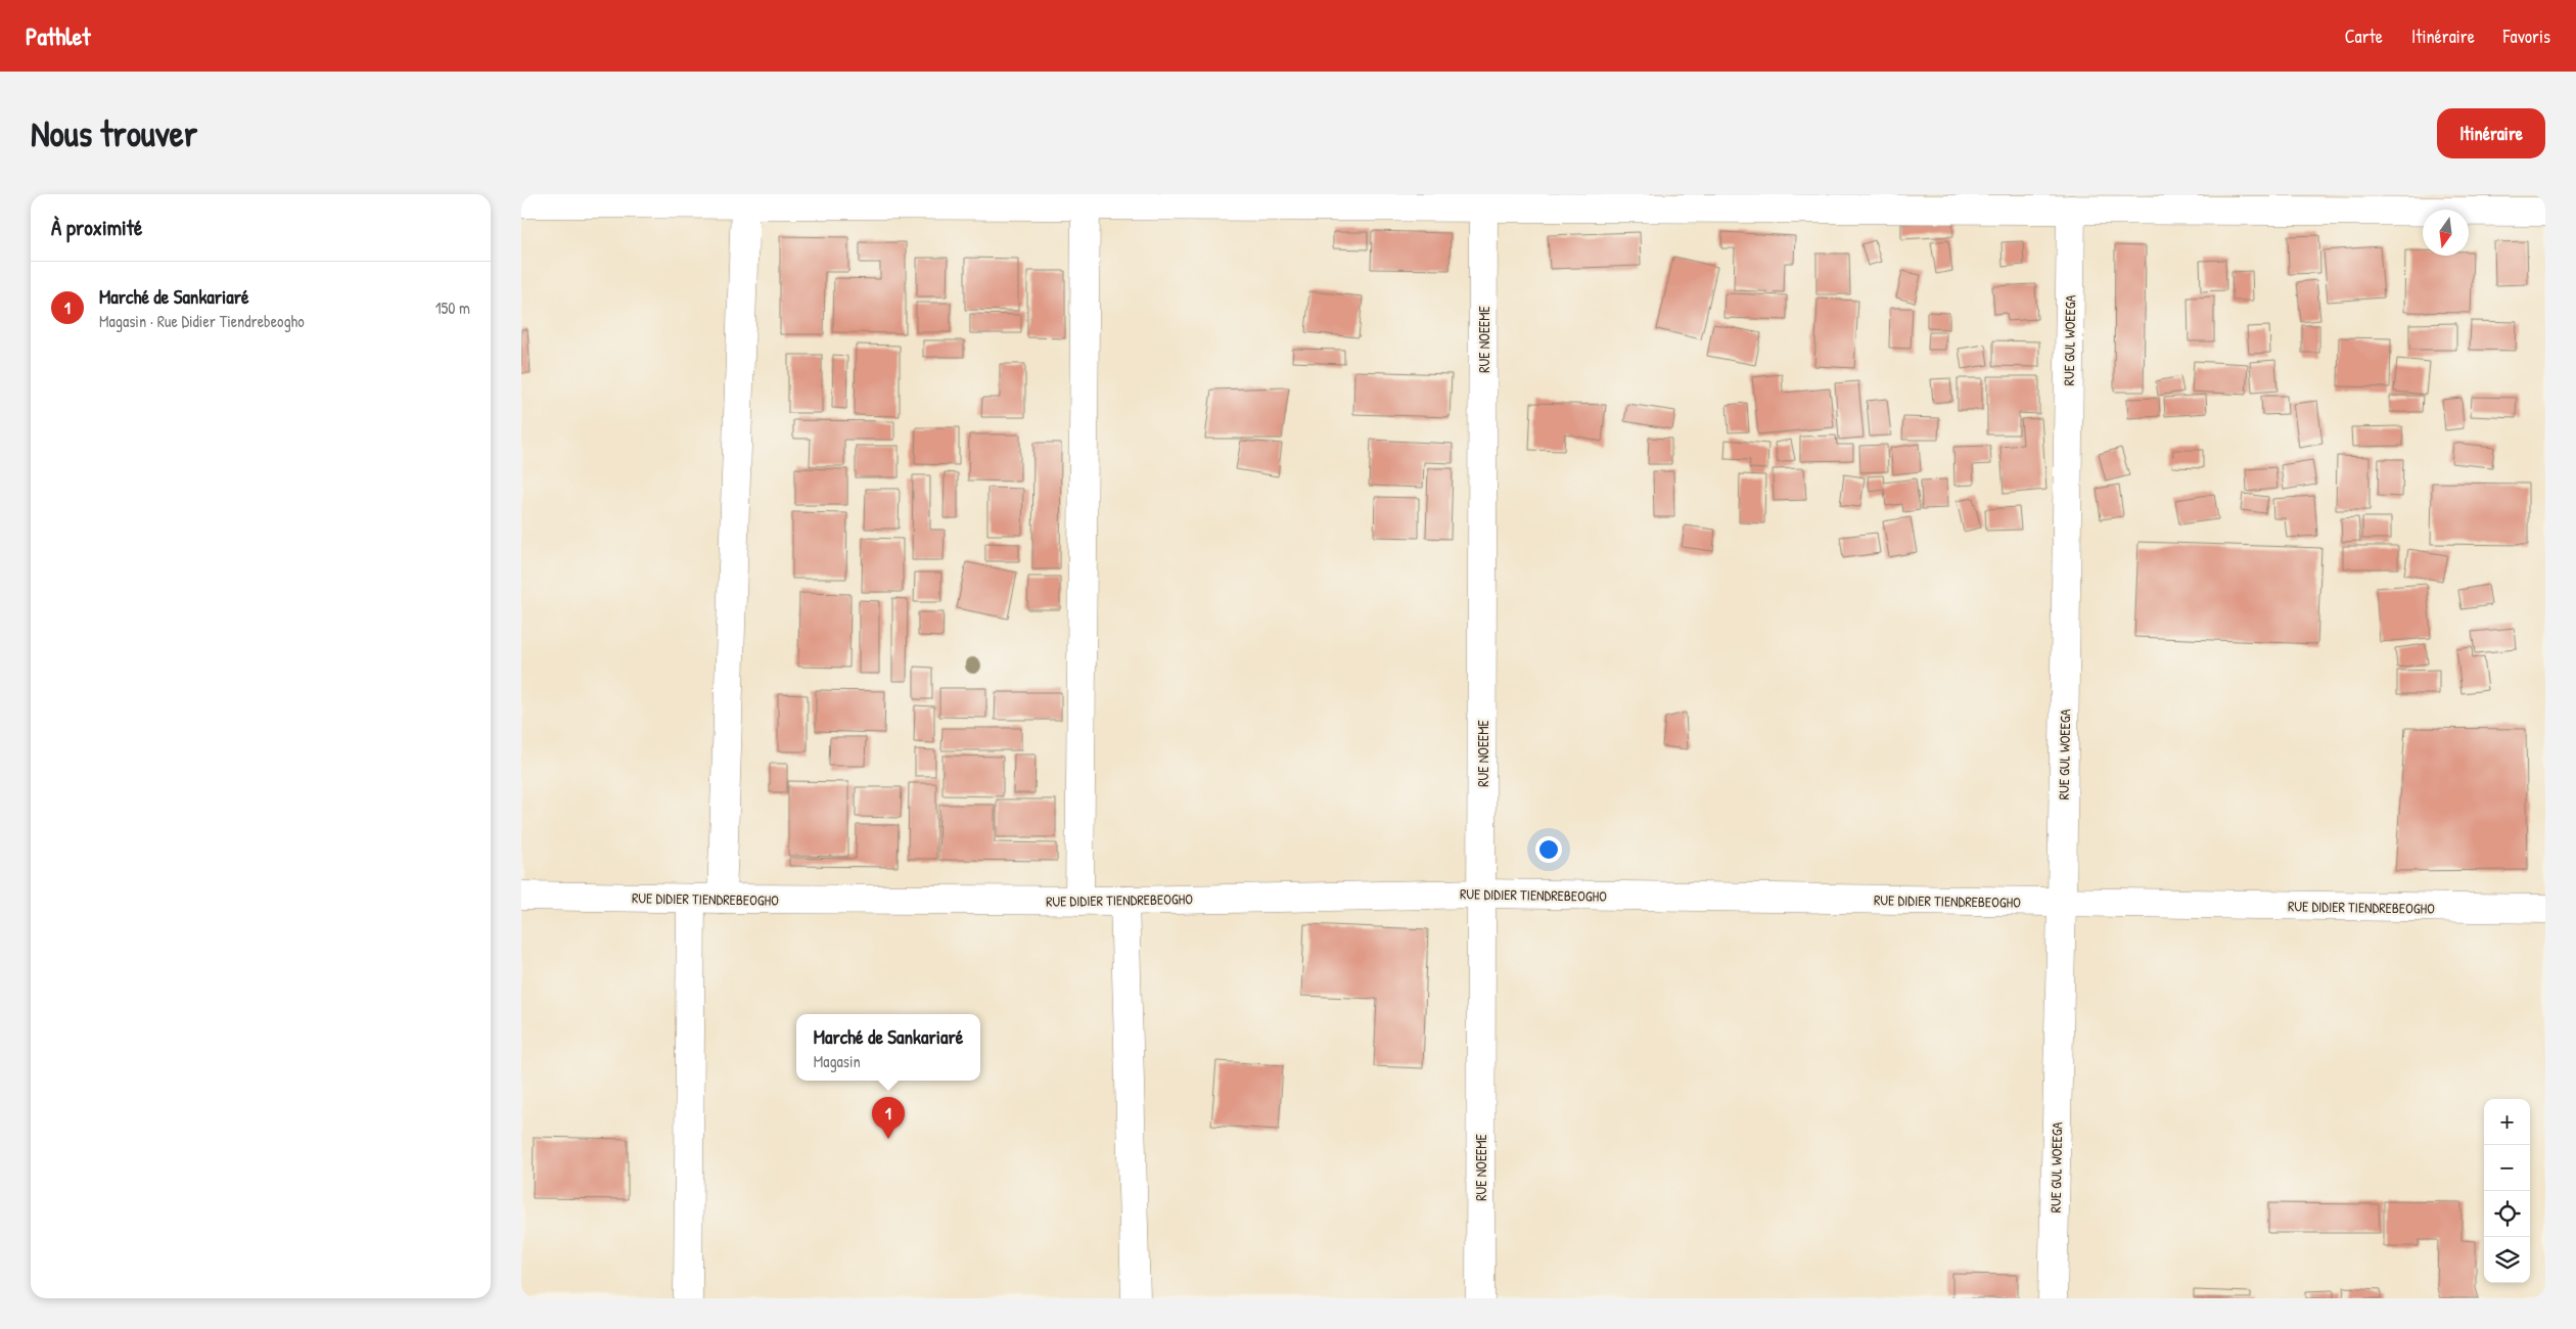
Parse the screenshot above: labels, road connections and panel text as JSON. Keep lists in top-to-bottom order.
{
  "streets": {
    "street": ["RUE NOEEME", "RUE GUL WOEEGA", "RUE DIDIER TIENDREBEOGHO"]
  },
  "crossings": [
    ["RUE NOEEME", "RUE DIDIER TIENDREBEOGHO"],
    ["RUE GUL WOEEGA", "RUE DIDIER TIENDREBEOGHO"]
  ],
  "north": "bottom",
  "page": {
    "header": "Pathlet",
    "nav": ["Carte", "Itinéraire", "Favoris"],
    "buttons": "Itinéraire",
    "title": "Nous trouver",
    "heading": "À proximité",
    "list": [
      {
        "mark": "1",
        "name": "Marché de Sankariaré",
        "note": "Magasin · Rue Didier Tiendrebeogho",
        "value": "150 m"
      }
    ],
    "popup": ["Marché de Sankariaré", "Magasin"],
    "pins": "1",
    "map_buttons": ["+", "−"]
  }
}
